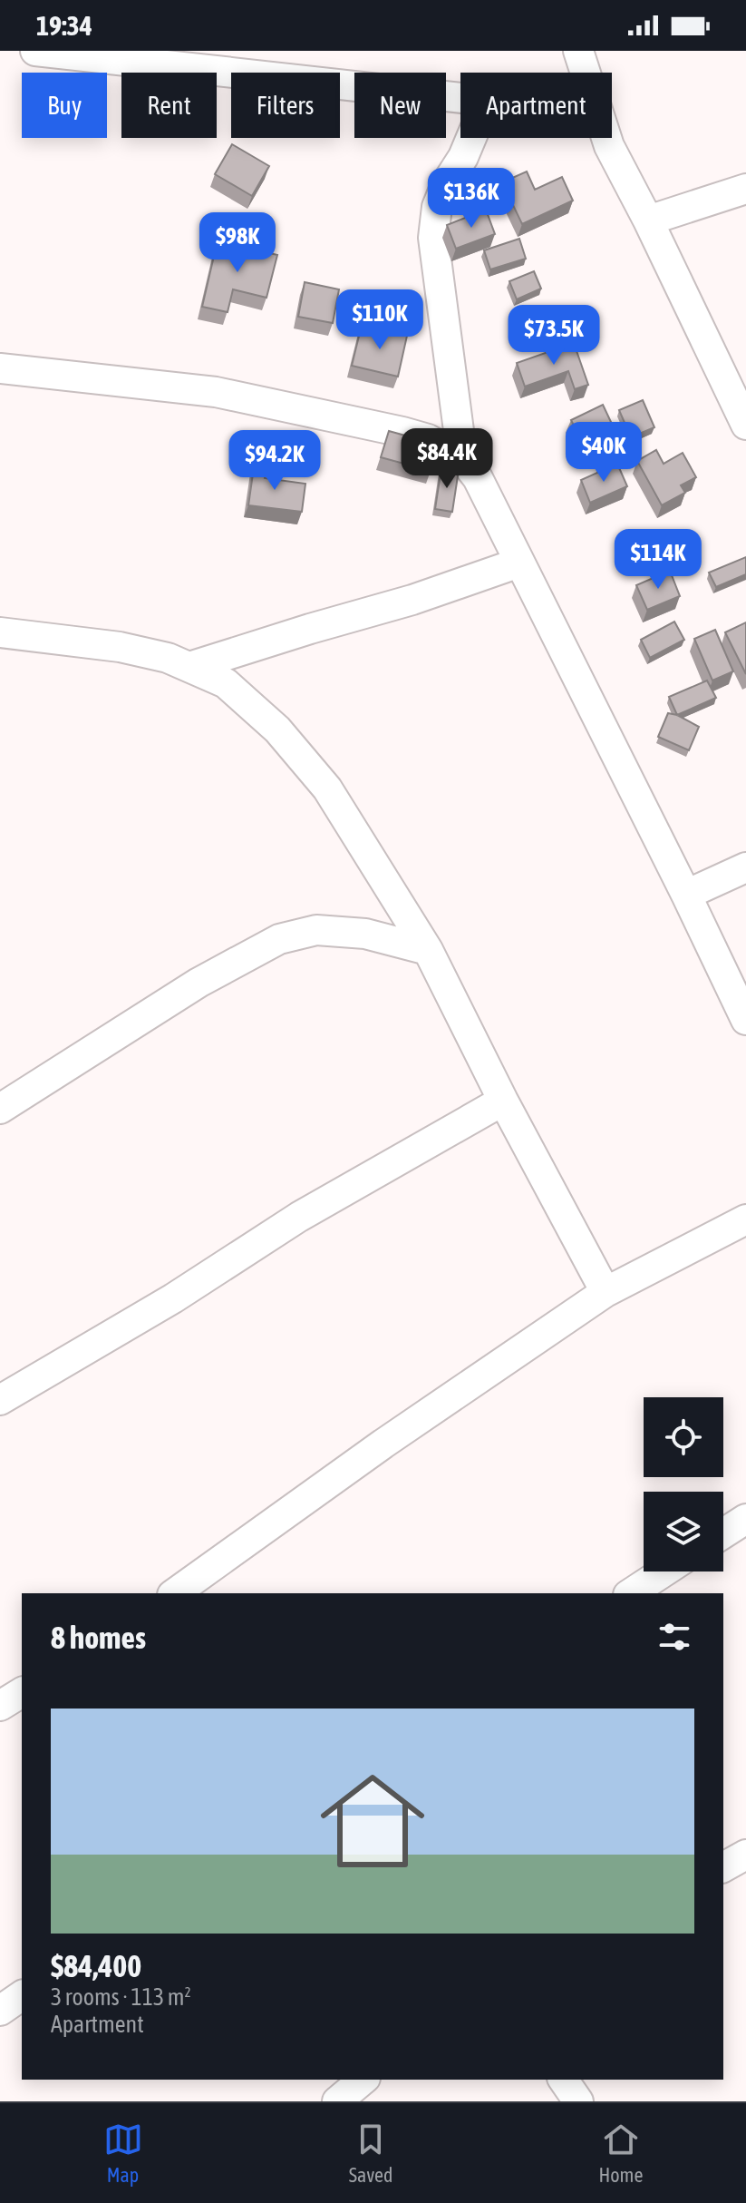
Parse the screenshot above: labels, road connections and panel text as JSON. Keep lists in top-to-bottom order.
{
  "page": {
    "status": "19:34",
    "chip": [
      "Buy",
      "Rent",
      "Filters",
      "New",
      "Apartment"
    ],
    "price": [
      "$136K",
      "$98K",
      "$110K",
      "$73.5K",
      "$40K",
      "$84.4K",
      "$94.2K",
      "$114K"
    ],
    "heading": "8 homes",
    "list": [
      {
        "name": "$84,400",
        "note": "3 rooms · 113 m² · Apartment"
      }
    ],
    "tabs": ["Map", "Saved", "Home"]
  }
}
